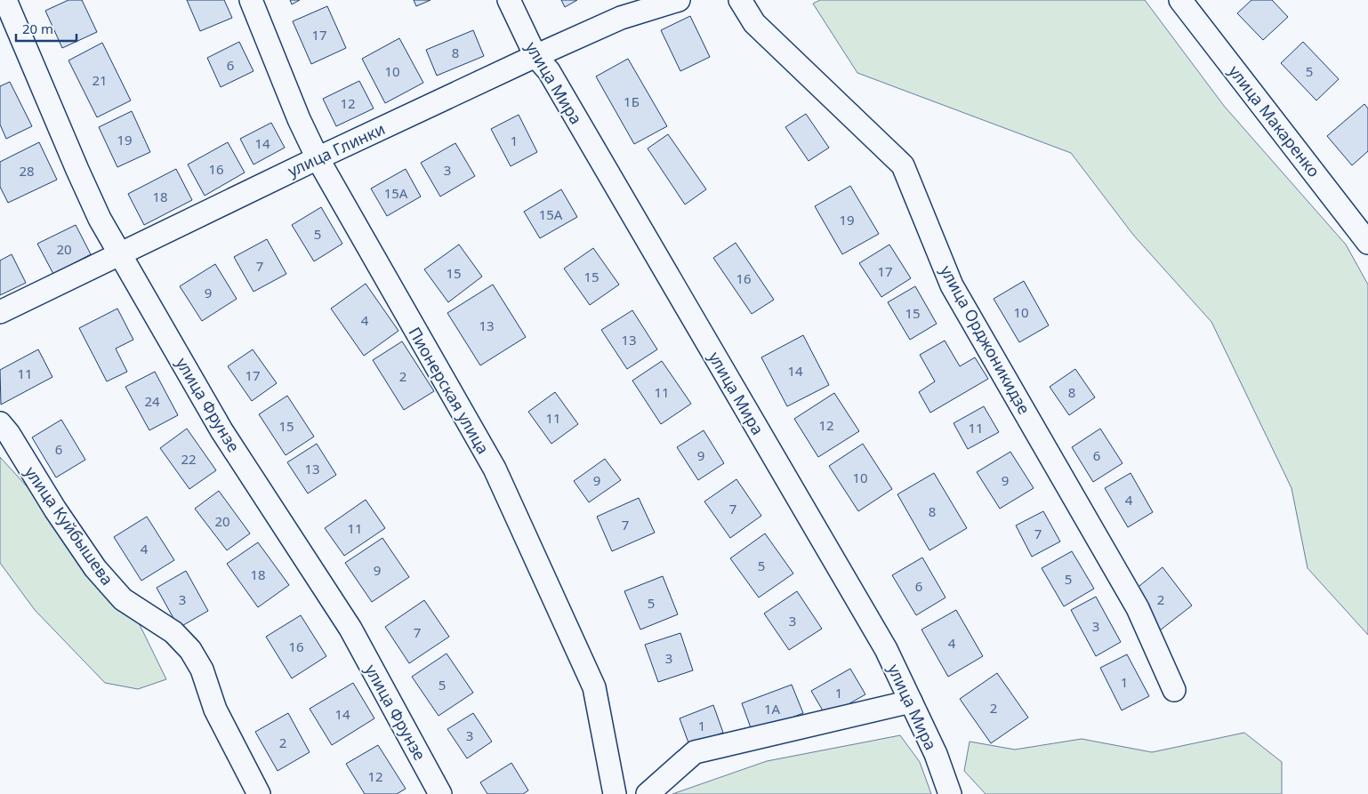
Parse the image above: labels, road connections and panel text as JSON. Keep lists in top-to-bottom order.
{
  "streets": {
    "street": [
      "улица Мира",
      "улица Макаренко",
      "улица Глинки",
      "улица Орджоникидзе",
      "Пионерская улица",
      "улица Фрунзе",
      "улица Куйбышева"
    ]
  },
  "crossings": [
    ["улица Мира", "улица Глинки"],
    ["улица Глинки", "Пионерская улица"],
    ["улица Глинки", "улица Фрунзе"]
  ],
  "house_numbers": [
    "17",
    "8",
    "6",
    "10",
    "5",
    "21",
    "1Б",
    "12",
    "19",
    "1",
    "14",
    "16",
    "3",
    "28",
    "15А",
    "18",
    "15А",
    "19",
    "5",
    "20",
    "7",
    "17",
    "15",
    "15",
    "16",
    "9",
    "10",
    "15",
    "4",
    "13",
    "13",
    "14",
    "11",
    "17",
    "2",
    "11",
    "8",
    "24",
    "11",
    "12",
    "15",
    "11",
    "6",
    "9",
    "6",
    "22",
    "13",
    "10",
    "9",
    "9",
    "4",
    "7",
    "8",
    "20",
    "7",
    "11",
    "7",
    "4",
    "5",
    "9",
    "18",
    "5",
    "6",
    "3",
    "2",
    "5",
    "3",
    "3",
    "7",
    "4",
    "16",
    "3",
    "1",
    "5",
    "1",
    "2",
    "1А",
    "14",
    "1",
    "3",
    "2",
    "12"
  ],
  "scale_bar": "20 m"
}
